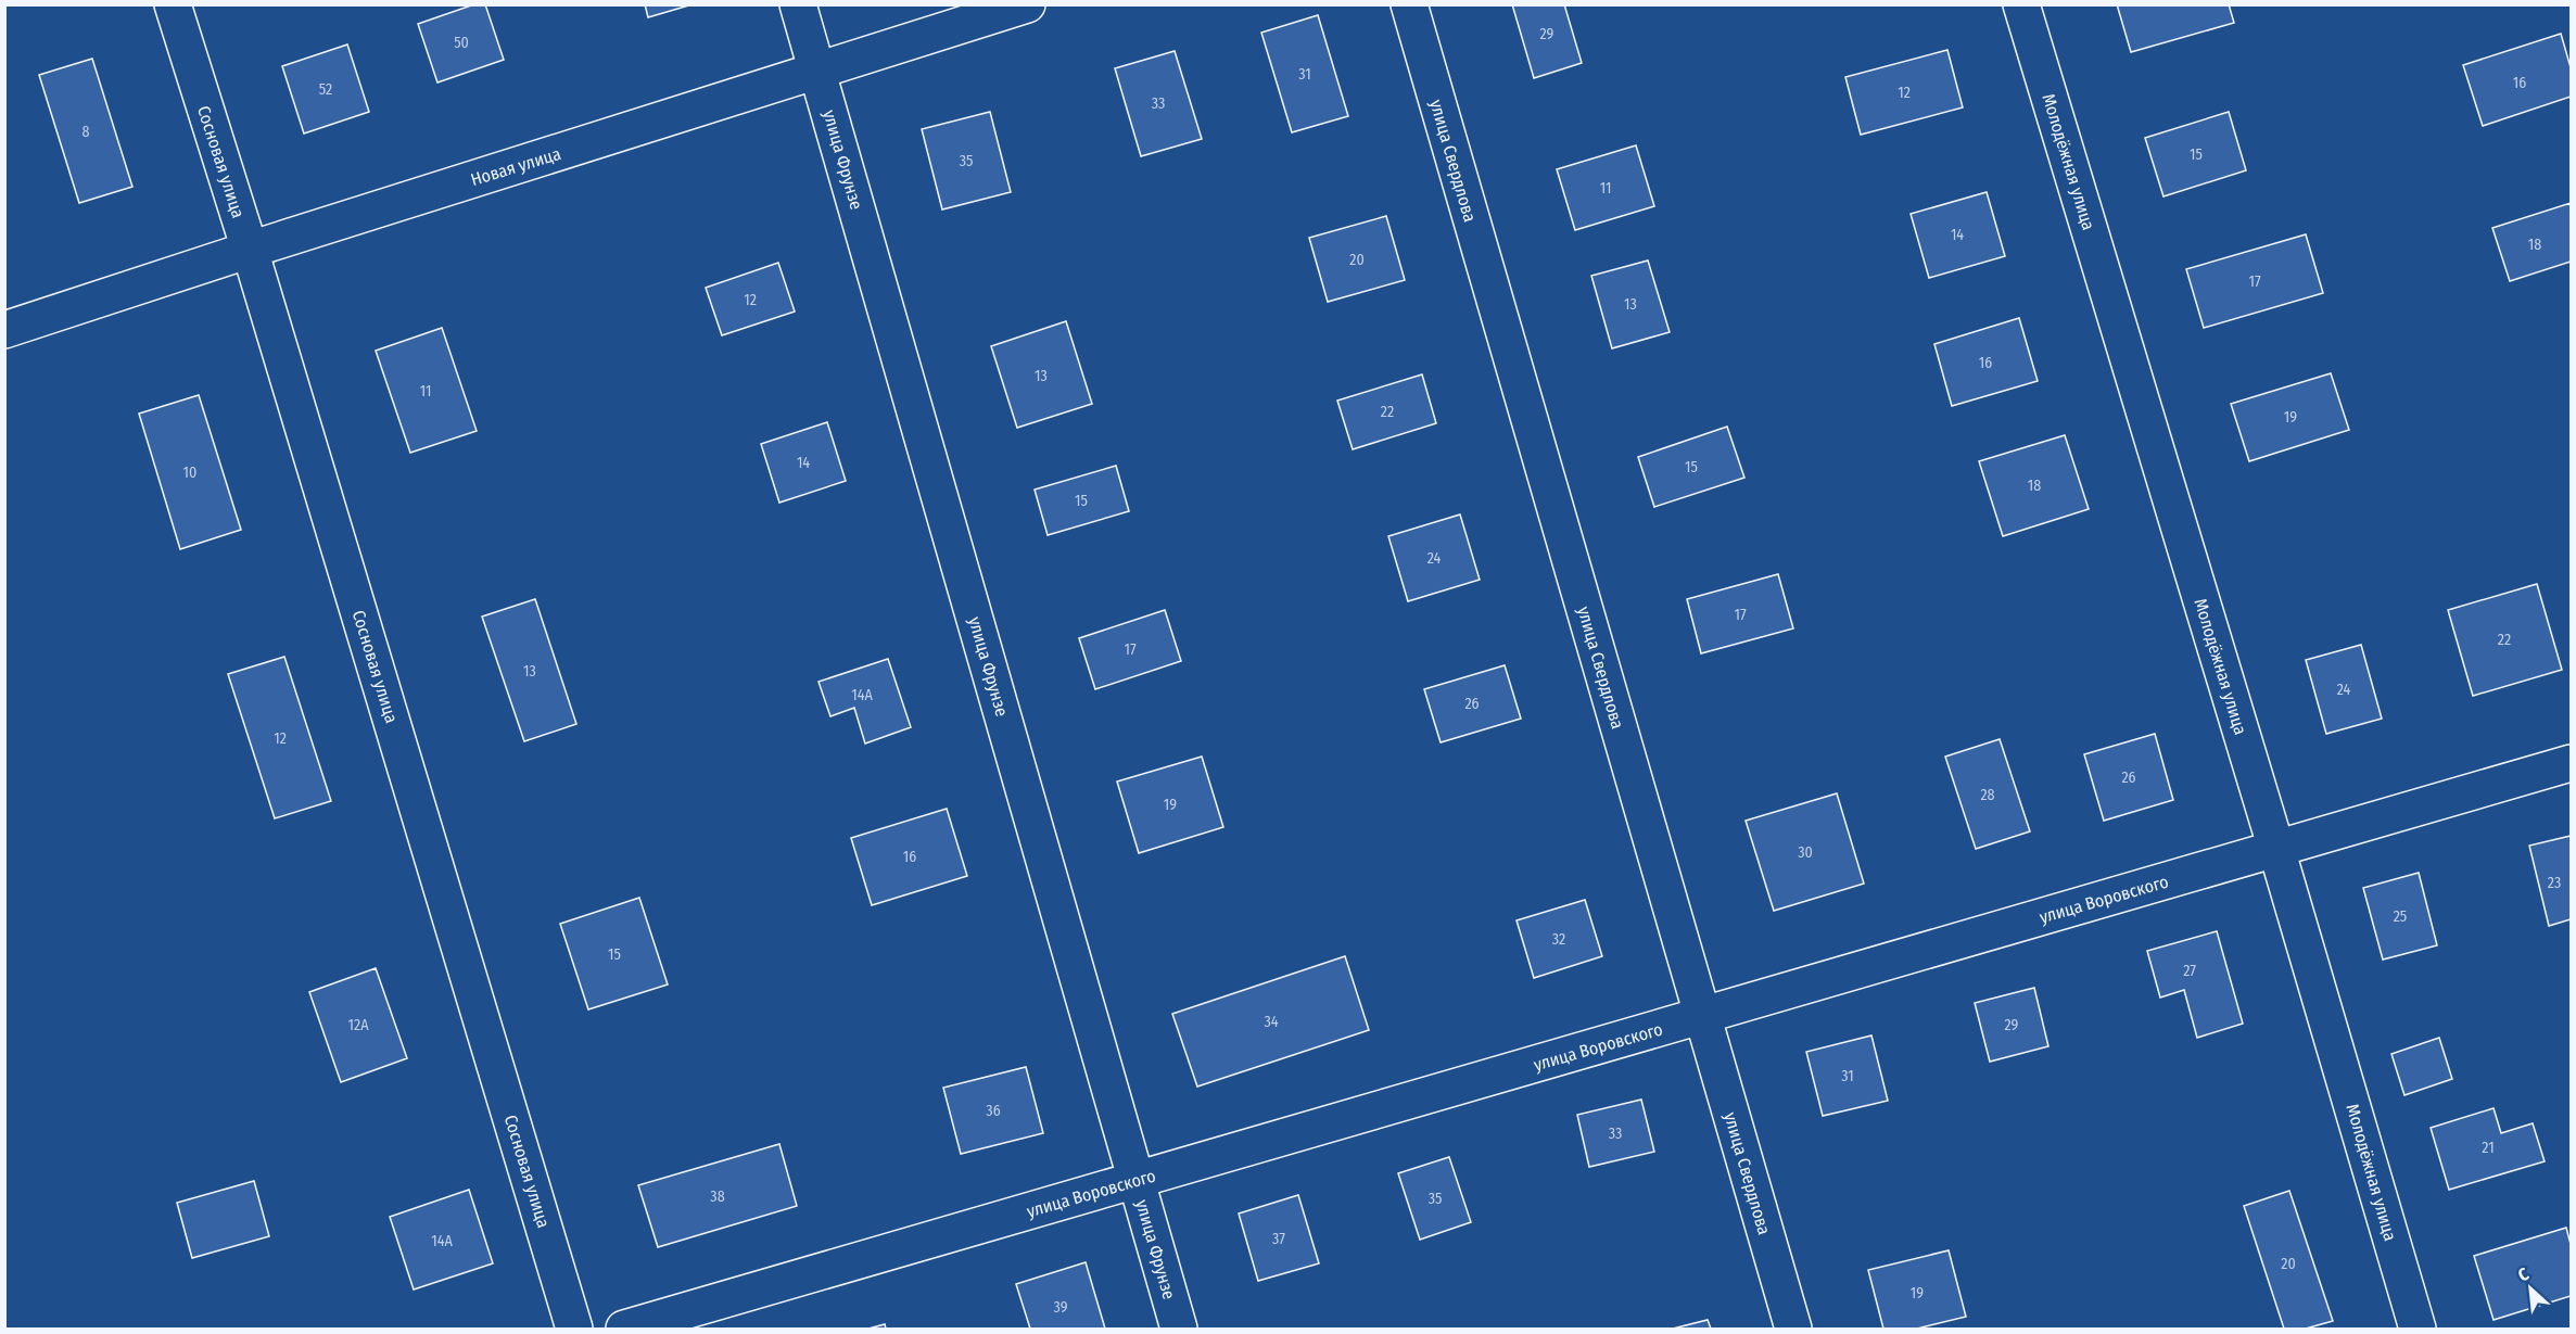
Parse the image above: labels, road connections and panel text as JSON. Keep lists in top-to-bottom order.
{
  "streets": {
    "street": [
      "улица Фрунзе",
      "улица Свердлова",
      "Сосновая улица",
      "Молодёжная улица",
      "Новая улица",
      "улица Воровского"
    ]
  },
  "crossings": [
    ["улица Фрунзе", "Новая улица"],
    ["улица Фрунзе", "улица Воровского"],
    ["улица Свердлова", "улица Воровского"],
    ["Сосновая улица", "Новая улица"],
    ["Молодёжная улица", "улица Воровского"]
  ],
  "house_numbers": [
    "29",
    "50",
    "31",
    "16",
    "52",
    "12",
    "33",
    "8",
    "15",
    "35",
    "11",
    "14",
    "18",
    "20",
    "17",
    "12",
    "13",
    "16",
    "13",
    "11",
    "22",
    "19",
    "14",
    "15",
    "10",
    "18",
    "15",
    "24",
    "17",
    "22",
    "17",
    "13",
    "24",
    "14А",
    "26",
    "12",
    "26",
    "28",
    "19",
    "30",
    "16",
    "23",
    "25",
    "32",
    "15",
    "27",
    "34",
    "12А",
    "29",
    "31",
    "36",
    "33",
    "21",
    "38",
    "35",
    "37",
    "14А",
    "20",
    "19",
    "39"
  ],
  "north": "top left"
}
